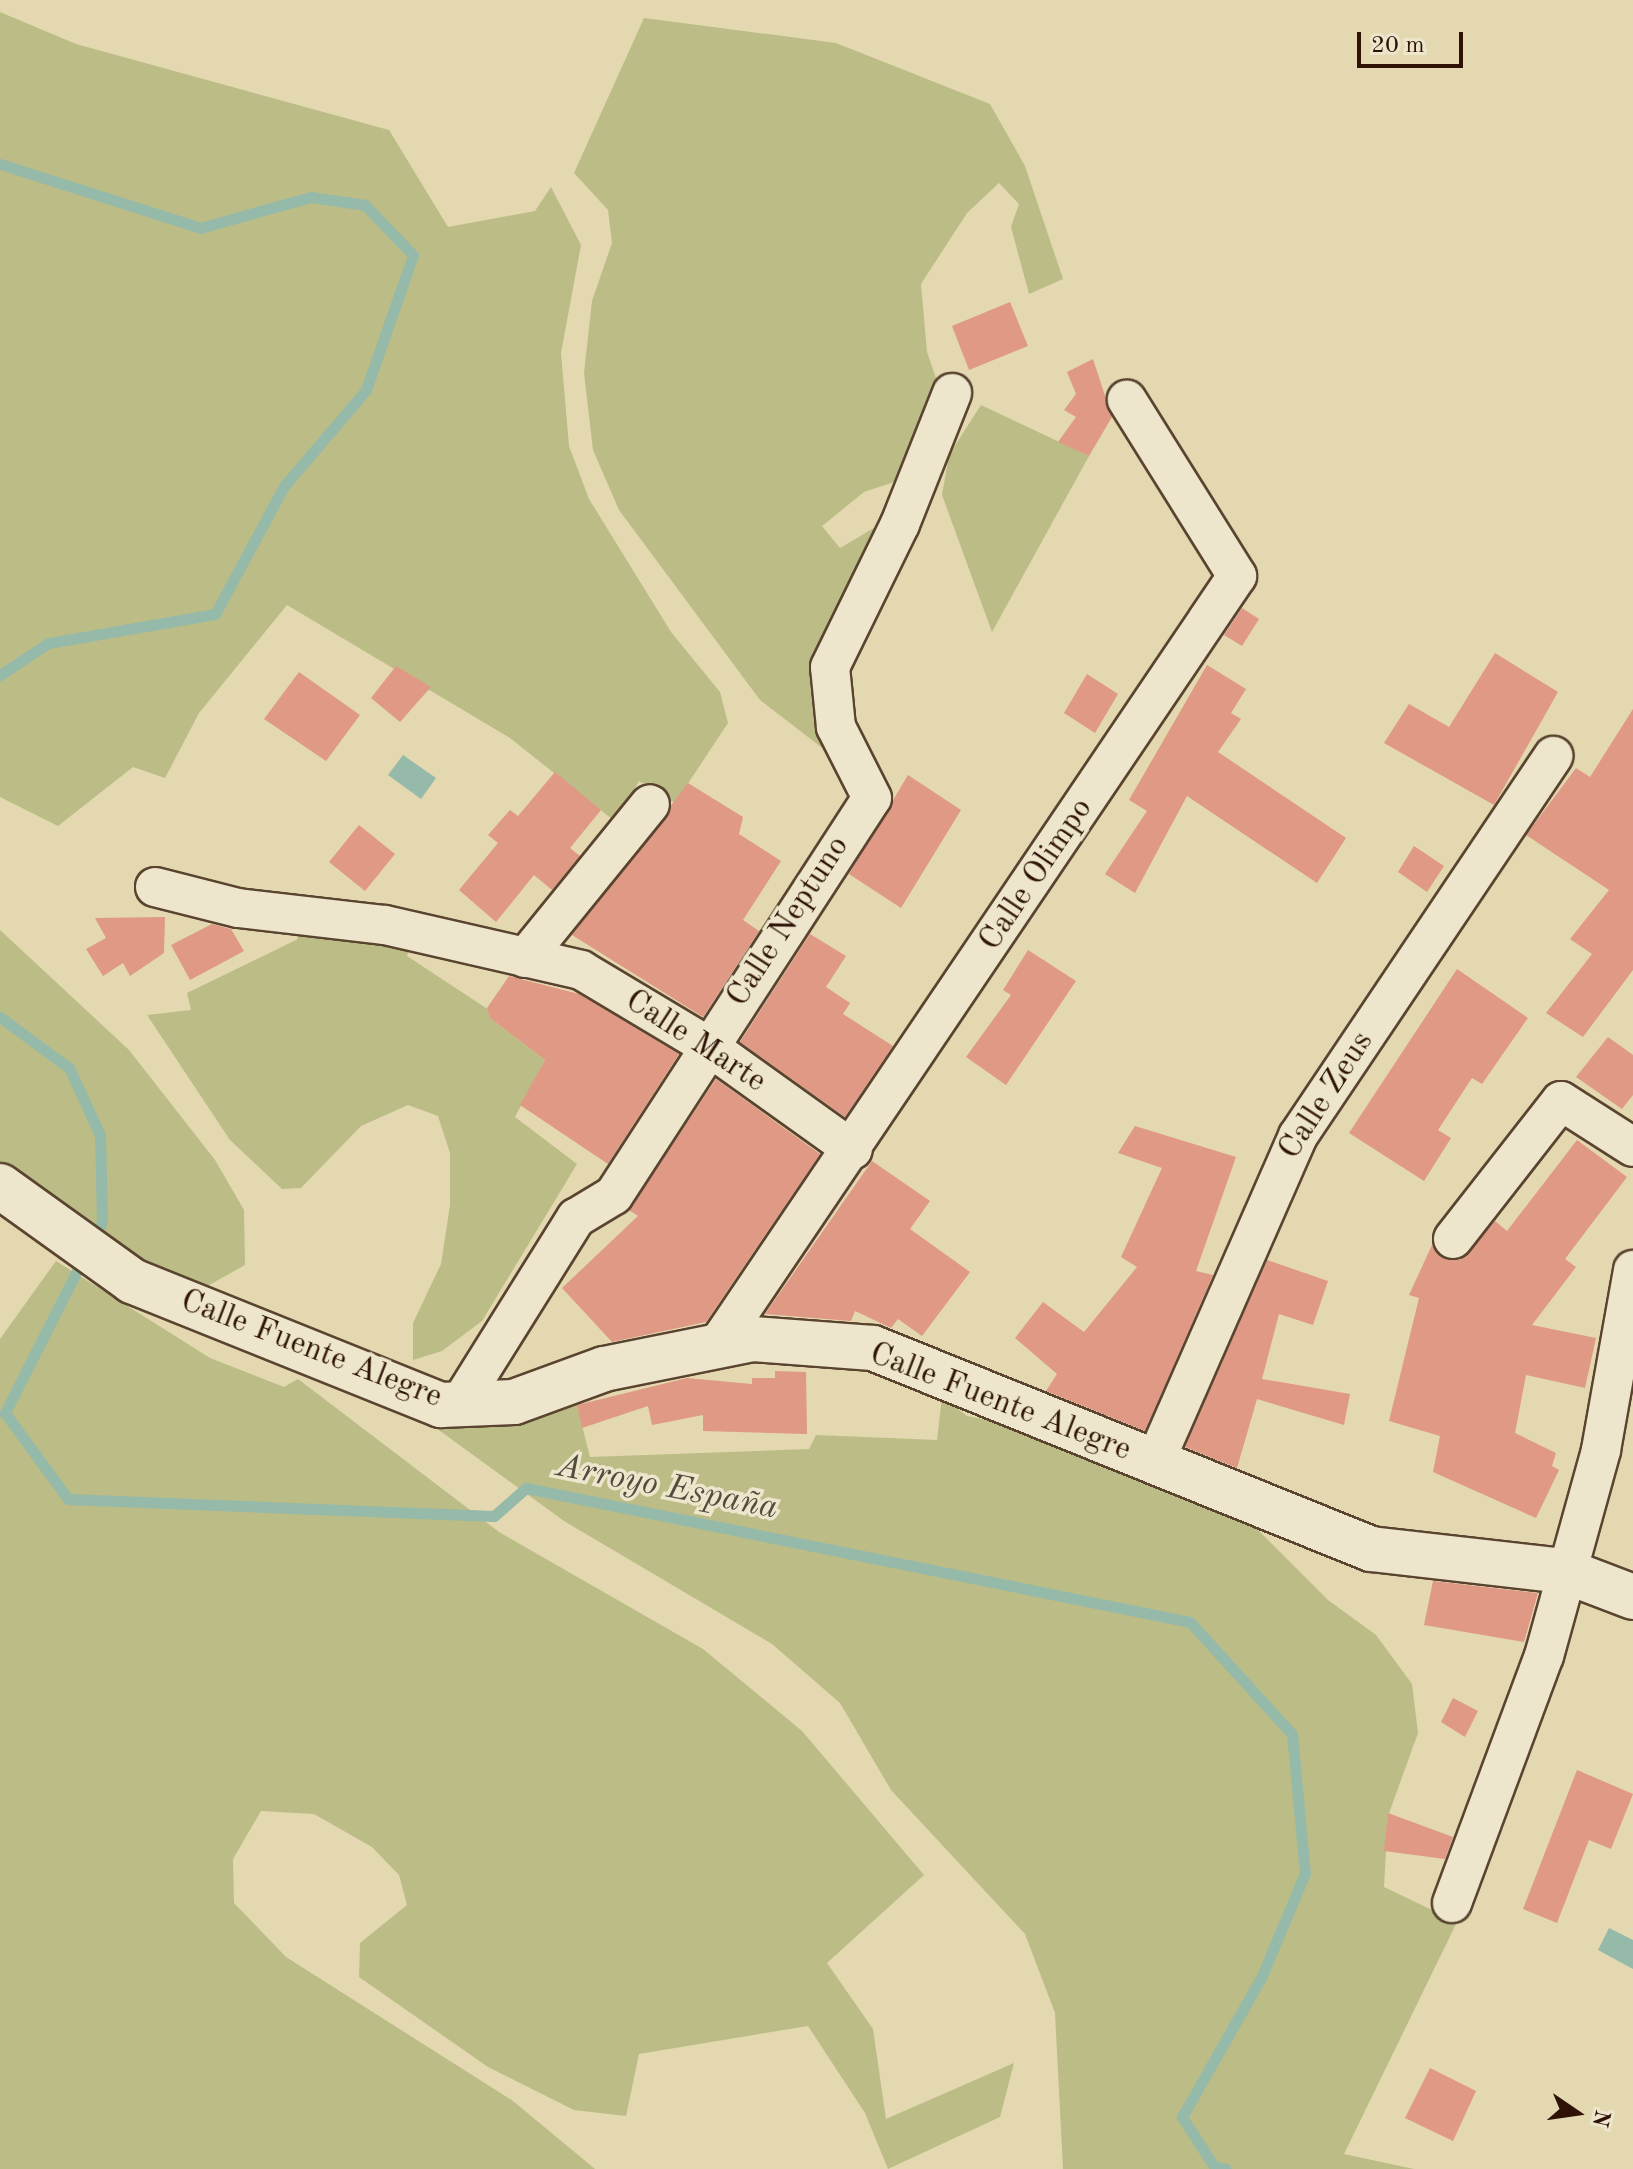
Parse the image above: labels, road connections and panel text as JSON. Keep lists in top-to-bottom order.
{
  "streets": {
    "street": [
      "Calle Olimpo",
      "Calle Neptuno",
      "Calle Marte",
      "Calle Zeus",
      "Calle Fuente Alegre"
    ]
  },
  "crossings": [
    ["Calle Olimpo", "Calle Marte"],
    ["Calle Olimpo", "Calle Fuente Alegre"],
    ["Calle Neptuno", "Calle Marte"],
    ["Calle Neptuno", "Calle Fuente Alegre"],
    ["Calle Zeus", "Calle Fuente Alegre"]
  ],
  "water": ["Arroyo España"],
  "scale_bar": "20 m",
  "north": "right"
}
